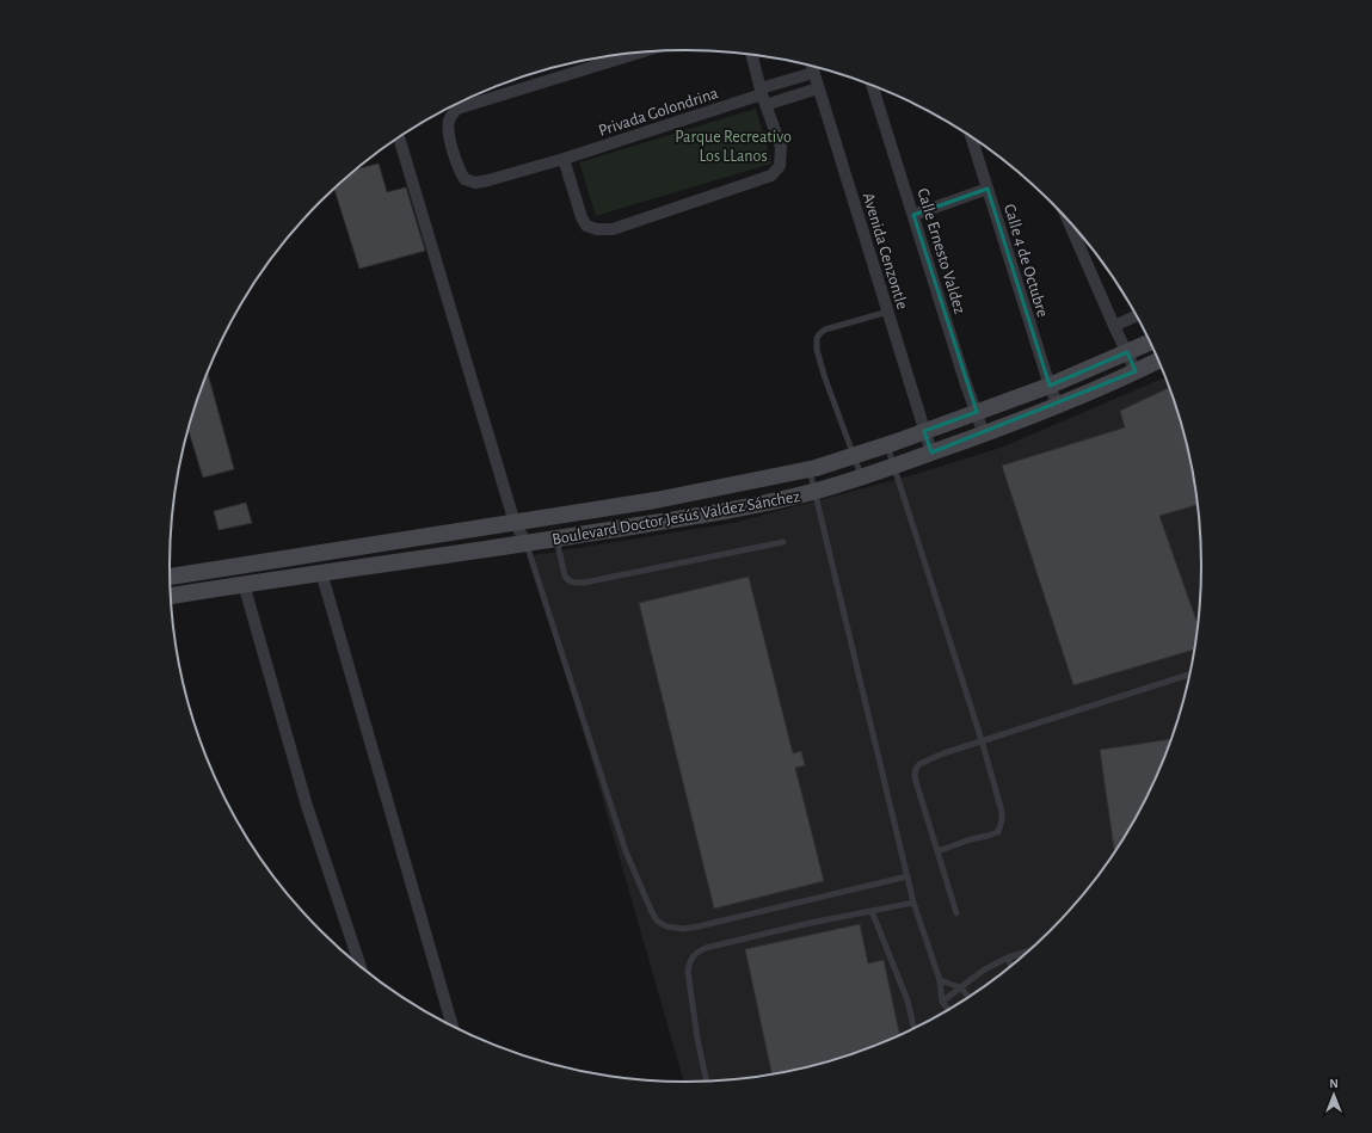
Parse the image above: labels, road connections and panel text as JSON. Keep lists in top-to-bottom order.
{
  "streets": {
    "main road": ["Boulevard Doctor Jesús Valdez Sánchez"],
    "street": [
      "Privada Golondrina",
      "Avenida Cenzontle",
      "Calle Ernesto Valdez",
      "Calle 4 de Octubre"
    ]
  },
  "crossings": [
    ["Privada Golondrina", "Avenida Cenzontle"],
    ["Avenida Cenzontle", "Boulevard Doctor Jesús Valdez Sánchez"],
    ["Calle Ernesto Valdez", "Boulevard Doctor Jesús Valdez Sánchez"],
    ["Calle 4 de Octubre", "Boulevard Doctor Jesús Valdez Sánchez"]
  ],
  "parks": ["Parque Recreativo Los LLanos"],
  "north": "top"
}
